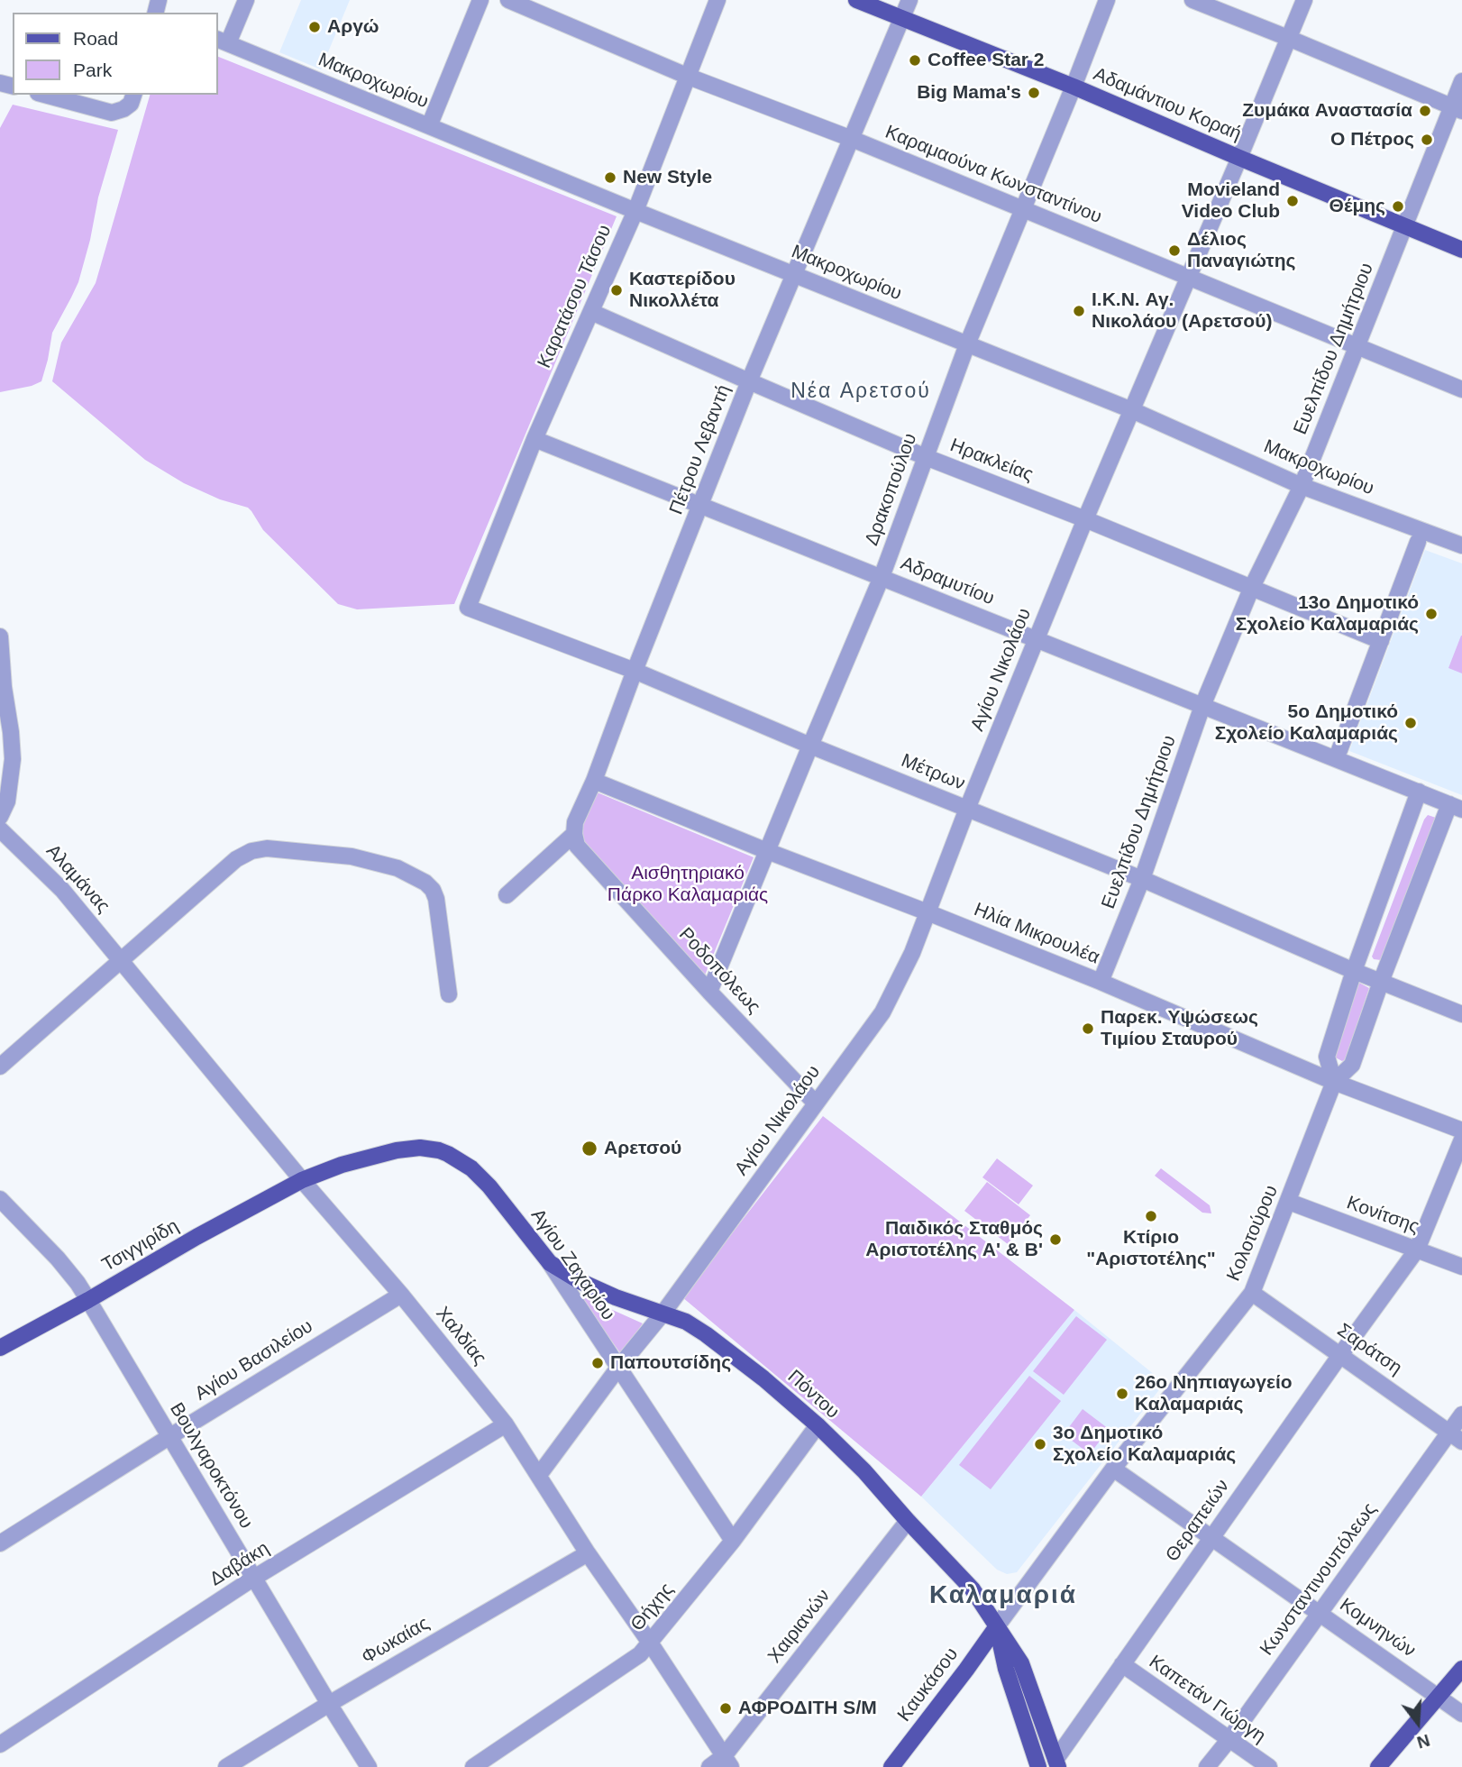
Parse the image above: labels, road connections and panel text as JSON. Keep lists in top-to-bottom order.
{
  "streets": {
    "main road": [
      "Αδαμάντιου Κοραή",
      "Τσιγγιρίδη",
      "Αγίου Ζαχαρίου",
      "Πόντου",
      "Καυκάσου"
    ],
    "street": [
      "Μακροχωρίου",
      "Καραμαούνα Κωνσταντίνου",
      "Καρατάσου Τάσου",
      "Ευελπίδου Δημήτριου",
      "Πέτρου Λεβαντή",
      "Ηρακλείας",
      "Δρακοπούλου",
      "Αδραμυτίου",
      "Αγίου Νικολάου",
      "Μέτρων",
      "Αλαμάνας",
      "Ηλία Μικρουλέα",
      "Ροδοπόλεως",
      "Κονίτσης",
      "Κολοτούρου",
      "Χαλδίας",
      "Σαράτση",
      "Αγίου Βασιλείου",
      "Βουλγαροκτόνου",
      "Θεραπειών",
      "Δαβάκη",
      "Κωνσταντινουπόλεως",
      "Θήχης",
      "Χαιριανών",
      "Κομνηνών",
      "Φωκαίας",
      "Καπετάν Γιώργη"
    ]
  },
  "crossings": [
    ["Μακροχωρίου", "Καρατάσου Τάσου"],
    ["Μακροχωρίου", "Ευελπίδου Δημήτριου"],
    ["Μακροχωρίου", "Πέτρου Λεβαντή"],
    ["Μακροχωρίου", "Δρακοπούλου"],
    ["Μακροχωρίου", "Αγίου Νικολάου"],
    ["Αδαμάντιου Κοραή", "Ευελπίδου Δημήτριου"],
    ["Αδαμάντιου Κοραή", "Πέτρου Λεβαντή"],
    ["Αδαμάντιου Κοραή", "Δρακοπούλου"],
    ["Αδαμάντιου Κοραή", "Αγίου Νικολάου"],
    ["Καραμαούνα Κωνσταντίνου", "Καρατάσου Τάσου"],
    ["Καραμαούνα Κωνσταντίνου", "Ευελπίδου Δημήτριου"],
    ["Καραμαούνα Κωνσταντίνου", "Πέτρου Λεβαντή"],
    ["Καραμαούνα Κωνσταντίνου", "Δρακοπούλου"],
    ["Καραμαούνα Κωνσταντίνου", "Αγίου Νικολάου"],
    ["Καρατάσου Τάσου", "Ηρακλείας"],
    ["Καρατάσου Τάσου", "Αδραμυτίου"],
    ["Καρατάσου Τάσου", "Μέτρων"],
    ["Ευελπίδου Δημήτριου", "Ηρακλείας"],
    ["Ευελπίδου Δημήτριου", "Αδραμυτίου"],
    ["Ευελπίδου Δημήτριου", "Μέτρων"],
    ["Ευελπίδου Δημήτριου", "Ηλία Μικρουλέα"],
    ["Πέτρου Λεβαντή", "Ηρακλείας"],
    ["Πέτρου Λεβαντή", "Αδραμυτίου"],
    ["Πέτρου Λεβαντή", "Μέτρων"],
    ["Πέτρου Λεβαντή", "Ηλία Μικρουλέα"],
    ["Πέτρου Λεβαντή", "Ροδοπόλεως"],
    ["Ηρακλείας", "Δρακοπούλου"],
    ["Ηρακλείας", "Αγίου Νικολάου"],
    ["Δρακοπούλου", "Αδραμυτίου"],
    ["Δρακοπούλου", "Μέτρων"],
    ["Δρακοπούλου", "Ηλία Μικρουλέα"],
    ["Δρακοπούλου", "Ροδοπόλεως"],
    ["Αδραμυτίου", "Αγίου Νικολάου"],
    ["Αδραμυτίου", "Κολοτούρου"],
    ["Αγίου Νικολάου", "Μέτρων"],
    ["Αγίου Νικολάου", "Ηλία Μικρουλέα"],
    ["Αγίου Νικολάου", "Ροδοπόλεως"],
    ["Αγίου Νικολάου", "Αγίου Ζαχαρίου"],
    ["Αγίου Νικολάου", "Χαλδίας"],
    ["Αγίου Νικολάου", "Πόντου"],
    ["Μέτρων", "Κολοτούρου"],
    ["Αλαμάνας", "Χαλδίας"],
    ["Ηλία Μικρουλέα", "Κολοτούρου"],
    ["Κονίτσης", "Κολοτούρου"],
    ["Κονίτσης", "Θεραπειών"],
    ["Κολοτούρου", "Σαράτση"],
    ["Κολοτούρου", "Πόντου"],
    ["Κολοτούρου", "Κομνηνών"],
    ["Κολοτούρου", "Καυκάσου"],
    ["Τσιγγιρίδη", "Αγίου Ζαχαρίου"],
    ["Τσιγγιρίδη", "Χαλδίας"],
    ["Τσιγγιρίδη", "Βουλγαροκτόνου"],
    ["Αγίου Ζαχαρίου", "Χαλδίας"],
    ["Αγίου Ζαχαρίου", "Πόντου"],
    ["Αγίου Ζαχαρίου", "Θήχης"],
    ["Χαλδίας", "Αγίου Βασιλείου"],
    ["Χαλδίας", "Δαβάκη"],
    ["Χαλδίας", "Θήχης"],
    ["Χαλδίας", "Χαιριανών"],
    ["Χαλδίας", "Φωκαίας"],
    ["Σαράτση", "Θεραπειών"],
    ["Σαράτση", "Κωνσταντινουπόλεως"],
    ["Αγίου Βασιλείου", "Βουλγαροκτόνου"],
    ["Πόντου", "Θεραπειών"],
    ["Πόντου", "Θήχης"],
    ["Πόντου", "Χαιριανών"],
    ["Πόντου", "Καυκάσου"],
    ["Βουλγαροκτόνου", "Δαβάκη"],
    ["Βουλγαροκτόνου", "Φωκαίας"],
    ["Θεραπειών", "Κομνηνών"],
    ["Θεραπειών", "Καπετάν Γιώργη"],
    ["Κωνσταντινουπόλεως", "Κομνηνών"],
    ["Κωνσταντινουπόλεως", "Καπετάν Γιώργη"]
  ],
  "districts": ["Νέα Αρετσού", "Καλαμαριά"],
  "parks": ["Αισθητηριακό Πάρκο Καλαμαριάς"],
  "places": [
    "Αργώ",
    "Coffee Star 2",
    "Big Mama's",
    "Ζυμάκα Αναστασία",
    "Ο Πέτρος",
    "New Style",
    "Movieland Video Club",
    "Θέμης",
    "Δέλιος Παναγιώτης",
    "Καστερίδου Νικολλέτα",
    "Ι.Κ.Ν. Αγ. Νικολάου (Αρετσού)",
    "13ο Δημοτικό Σχολείο Καλαμαριάς",
    "5ο Δημοτικό Σχολείο Καλαμαριάς",
    "Παρεκ. Υψώσεως Τιμίου Σταυρού",
    "Αρετσού",
    "Κτίριο \"Αριστοτέλης\"",
    "Παιδικός Σταθμός Αριστοτέλης Α' & Β'",
    "Παπουτσίδης",
    "26ο Νηπιαγωγείο Καλαμαριάς",
    "3ο Δημοτικό Σχολείο Καλαμαριάς",
    "ΑΦΡΟΔΙΤΗ S/M"
  ],
  "legend": ["Road", "Park"],
  "north": "bottom"
}
